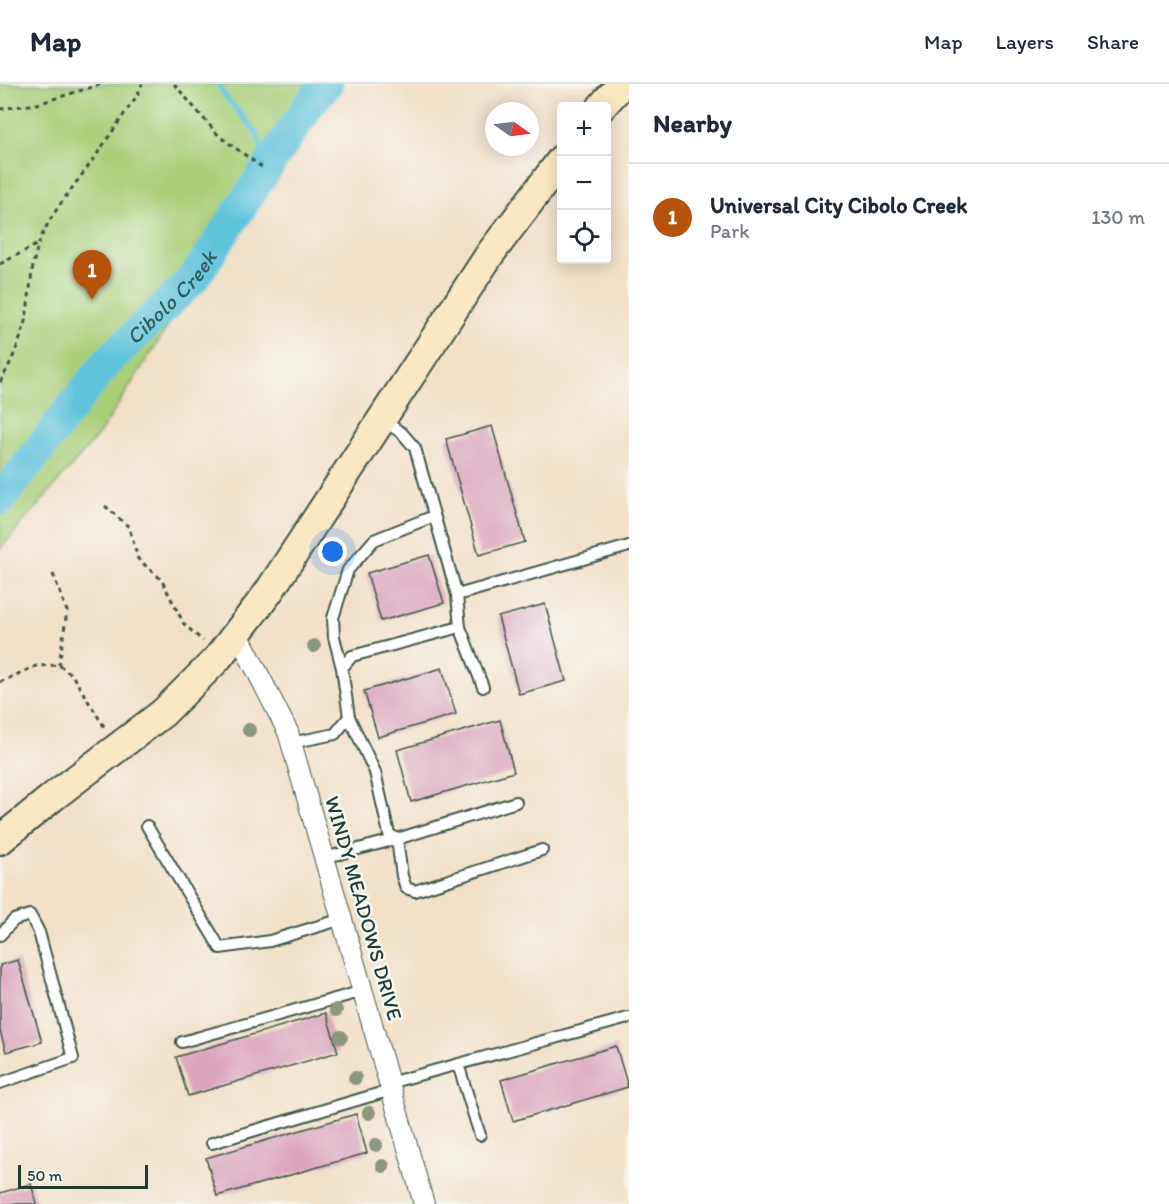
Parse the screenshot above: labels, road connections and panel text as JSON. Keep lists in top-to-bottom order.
{
  "streets": {
    "street": ["WINDY MEADOWS DRIVE"]
  },
  "water": ["Cibolo Creek"],
  "scale_bar": "50 m",
  "north": "right",
  "page": {
    "header": "Map",
    "nav": ["Map", "Layers", "Share"],
    "heading": "Nearby",
    "map_buttons": ["+", "−"],
    "list": [
      {
        "mark": "1",
        "name": "Universal City Cibolo Creek",
        "note": "Park",
        "value": "130 m"
      }
    ],
    "pins": "1",
    "scale": "50 m"
  }
}
